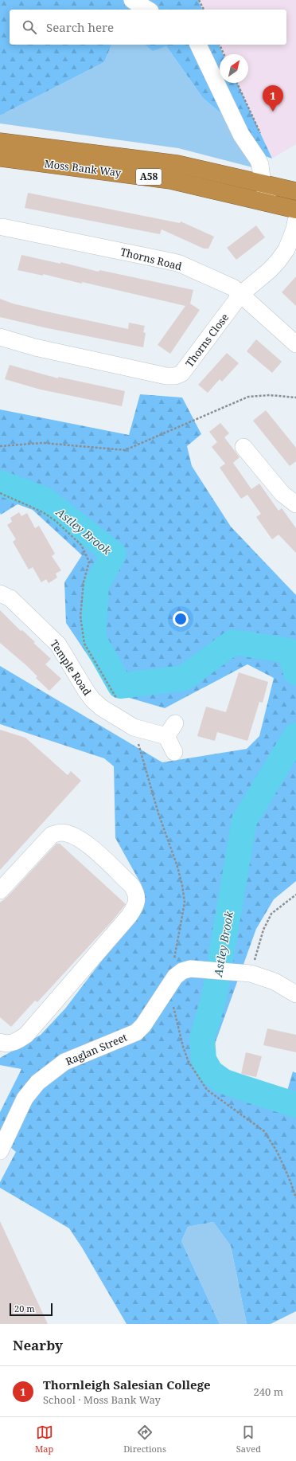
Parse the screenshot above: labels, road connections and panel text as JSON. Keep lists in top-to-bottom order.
{
  "streets": {
    "highway": ["Moss Bank Way", "A58"],
    "street": [
      "Thorns Road",
      "Thorns Close",
      "Temple Road",
      "Raglan Street"
    ]
  },
  "crossings": [
    ["Thorns Road", "Thorns Close"]
  ],
  "water": ["Astley Brook"],
  "scale_bar": "20 m",
  "north": "top right",
  "page": {
    "search": "Search here",
    "pins": "1",
    "scale": "20 m",
    "heading": "Nearby",
    "list": [
      {
        "mark": "1",
        "name": "Thornleigh Salesian College",
        "note": "School · Moss Bank Way",
        "value": "240 m"
      }
    ],
    "nav": ["Map", "Directions", "Saved"]
  }
}
